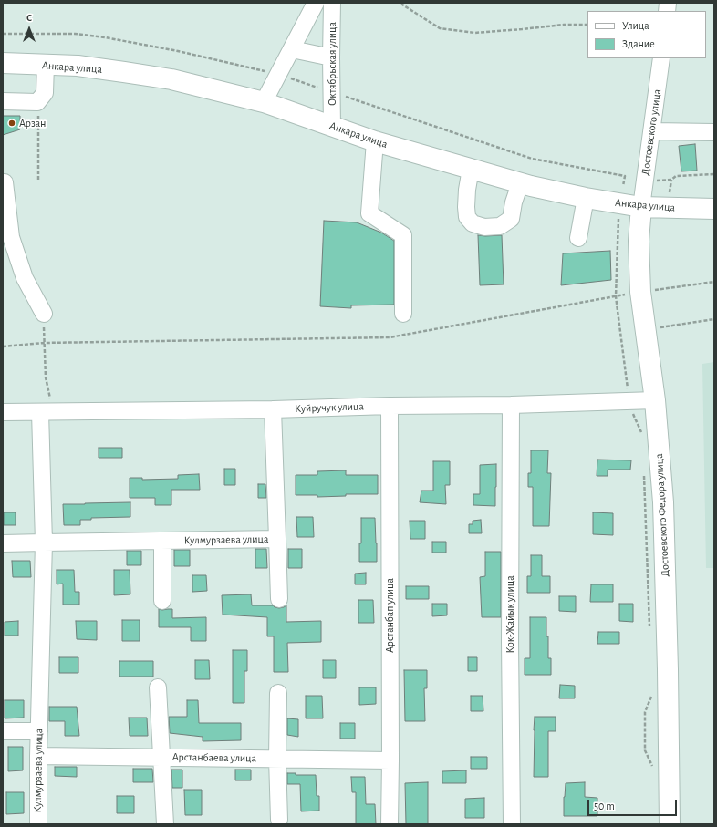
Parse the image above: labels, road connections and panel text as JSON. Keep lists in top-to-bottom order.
{
  "streets": {
    "main road": ["Анкара улица", "Достоевского Федора улица"],
    "street": [
      "Октябрьская улица",
      "Достоевского улица",
      "Куйручук улица",
      "Кулмурзаева улица",
      "Кок-Жайык улица",
      "Арстанбап улица",
      "Арстанбаева улица"
    ]
  },
  "crossings": [
    ["Октябрьская улица", "Анкара улица"],
    ["Анкара улица", "Достоевского улица"],
    ["Анкара улица", "Достоевского Федора улица"],
    ["Достоевского улица", "Достоевского Федора улица"],
    ["Куйручук улица", "Достоевского Федора улица"],
    ["Куйручук улица", "Кулмурзаева улица"],
    ["Куйручук улица", "Кок-Жайык улица"],
    ["Куйручук улица", "Арстанбап улица"],
    ["Кулмурзаева улица", "Арстанбаева улица"],
    ["Арстанбап улица", "Арстанбаева улица"]
  ],
  "places": ["Арзан"],
  "legend": ["Улица", "Здание"],
  "scale_bar": "50 m",
  "north": "top"
}
